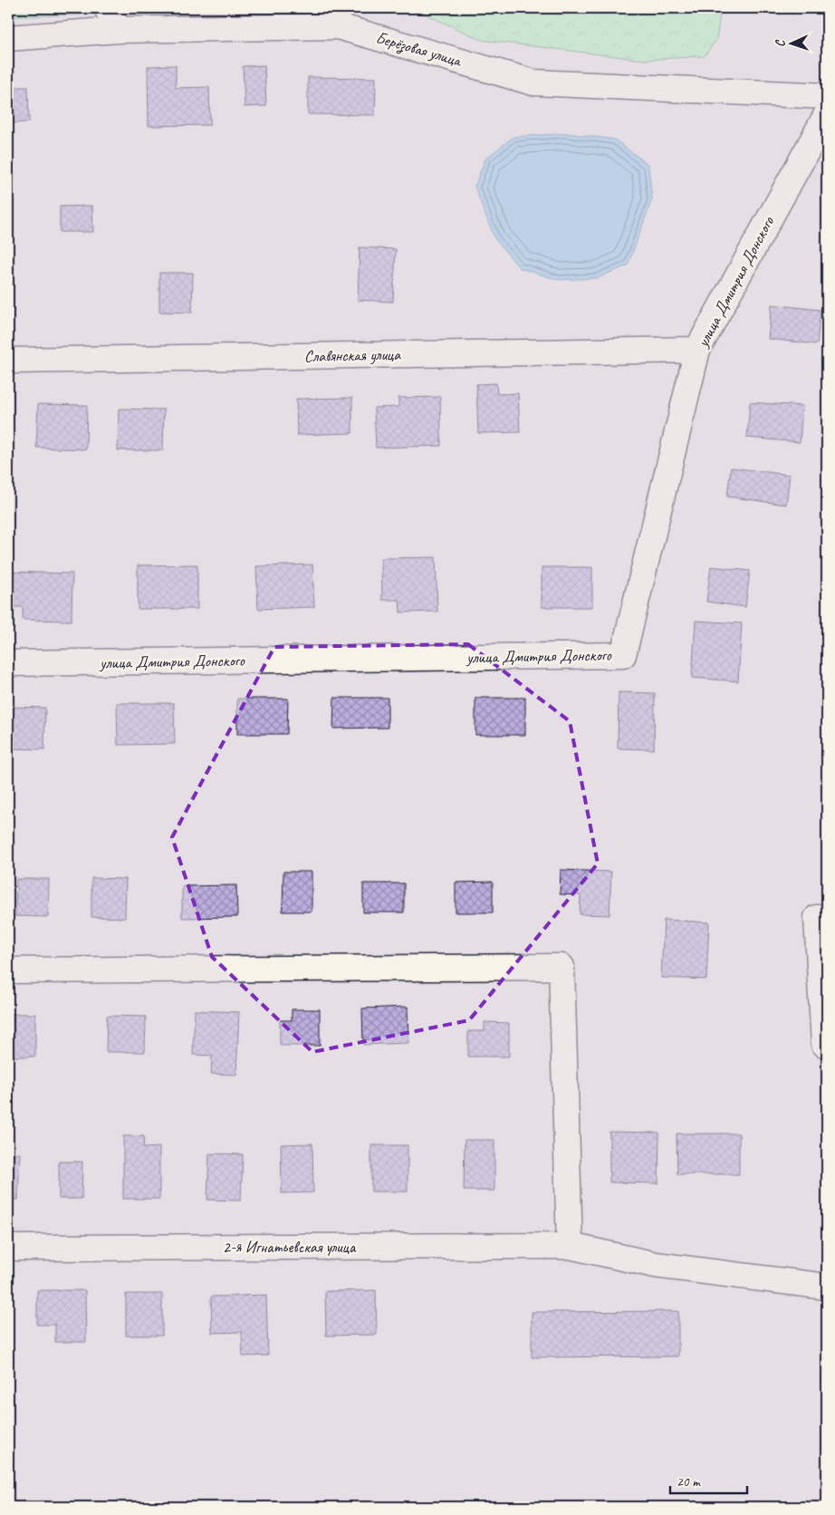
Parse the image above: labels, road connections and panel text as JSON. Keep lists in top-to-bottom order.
{
  "streets": {
    "street": [
      "Берёзовая улица",
      "улица Дмитрия Донского",
      "Славянская улица",
      "2-я Игнатьевская улица"
    ]
  },
  "crossings": [
    ["улица Дмитрия Донского", "Славянская улица"]
  ],
  "scale_bar": "20 m",
  "north": "left"
}
